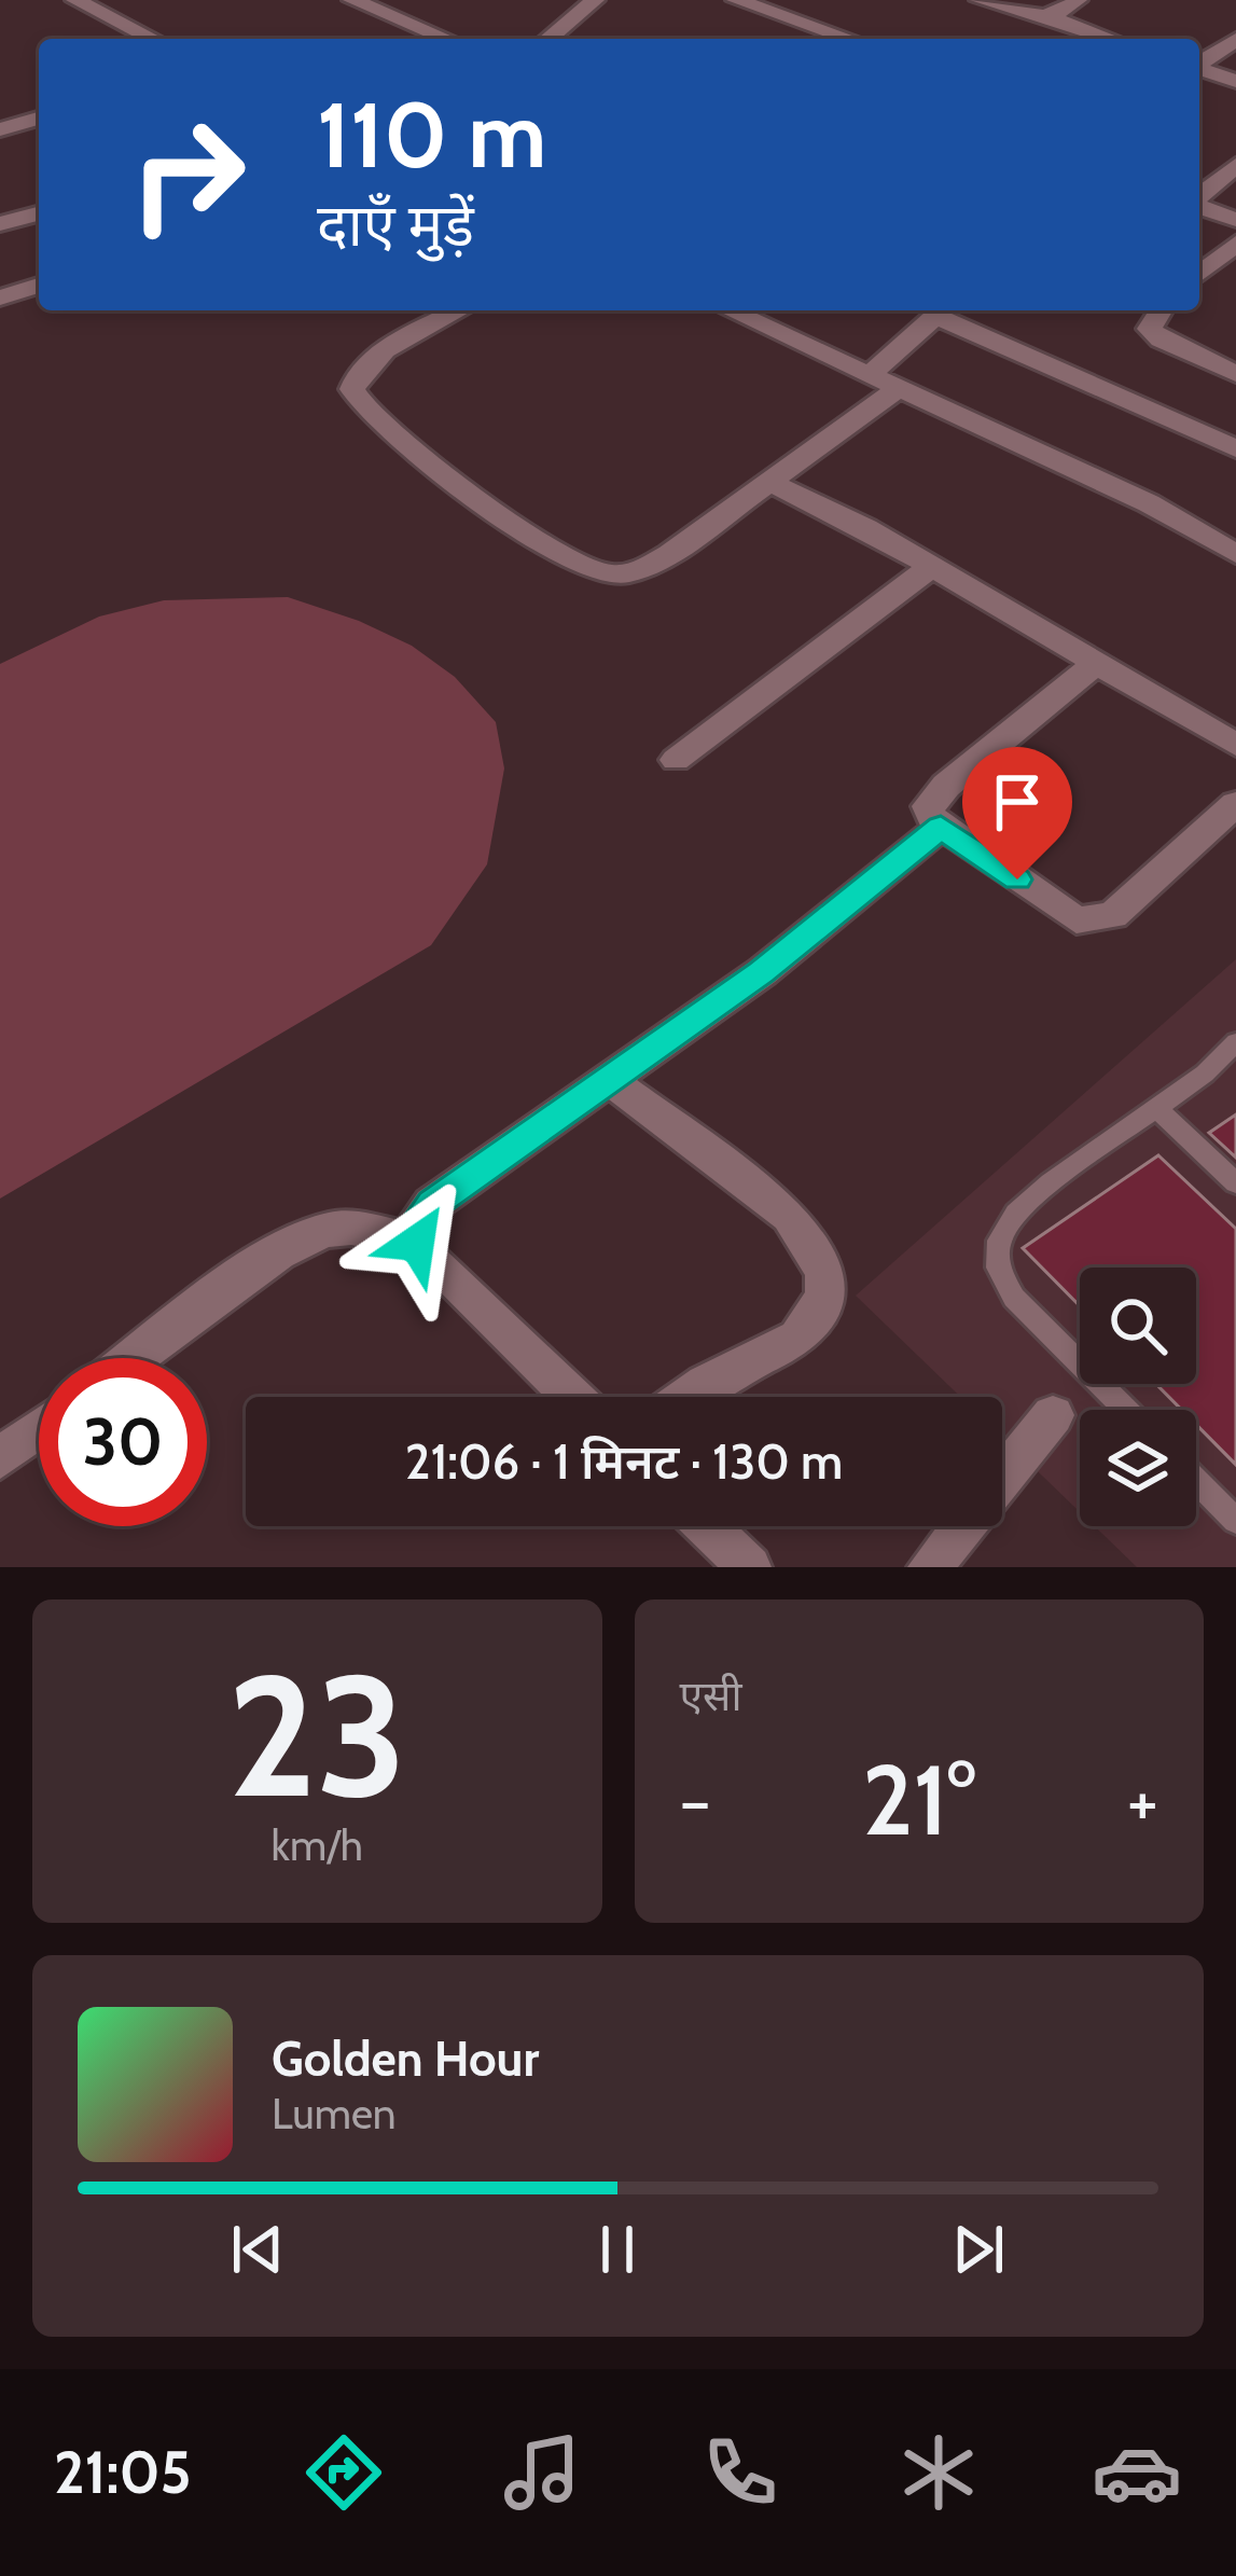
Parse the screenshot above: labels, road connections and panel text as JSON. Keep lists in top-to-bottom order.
{
  "page": {
    "turn": ["110 m", "दाएँ मुड़ें"],
    "limit": "30",
    "trip": "21:06 · 1 मिनट · 130 m",
    "tile": [
      ["23", "km/h"],
      "एसी"
    ],
    "heat": ["−", "21°", "+"],
    "song": ["Golden Hour", "Lumen"],
    "tabs": "21:05"
  }
}
